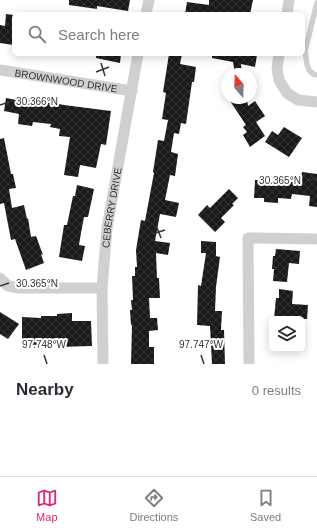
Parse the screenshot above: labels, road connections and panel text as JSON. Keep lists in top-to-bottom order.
{
  "streets": {
    "street": ["BROWNWOOD DRIVE", "CEBERRY DRIVE"]
  },
  "crossings": [
    ["BROWNWOOD DRIVE", "CEBERRY DRIVE"]
  ],
  "north": "top",
  "page": {
    "search": "Search here",
    "heading": ["Nearby", "0 results"],
    "nav": ["Map", "Directions", "Saved"]
  },
  "coordinates": [
    "30.366°N",
    "30.365°N",
    "97.748°W",
    "97.747°W"
  ]
}
